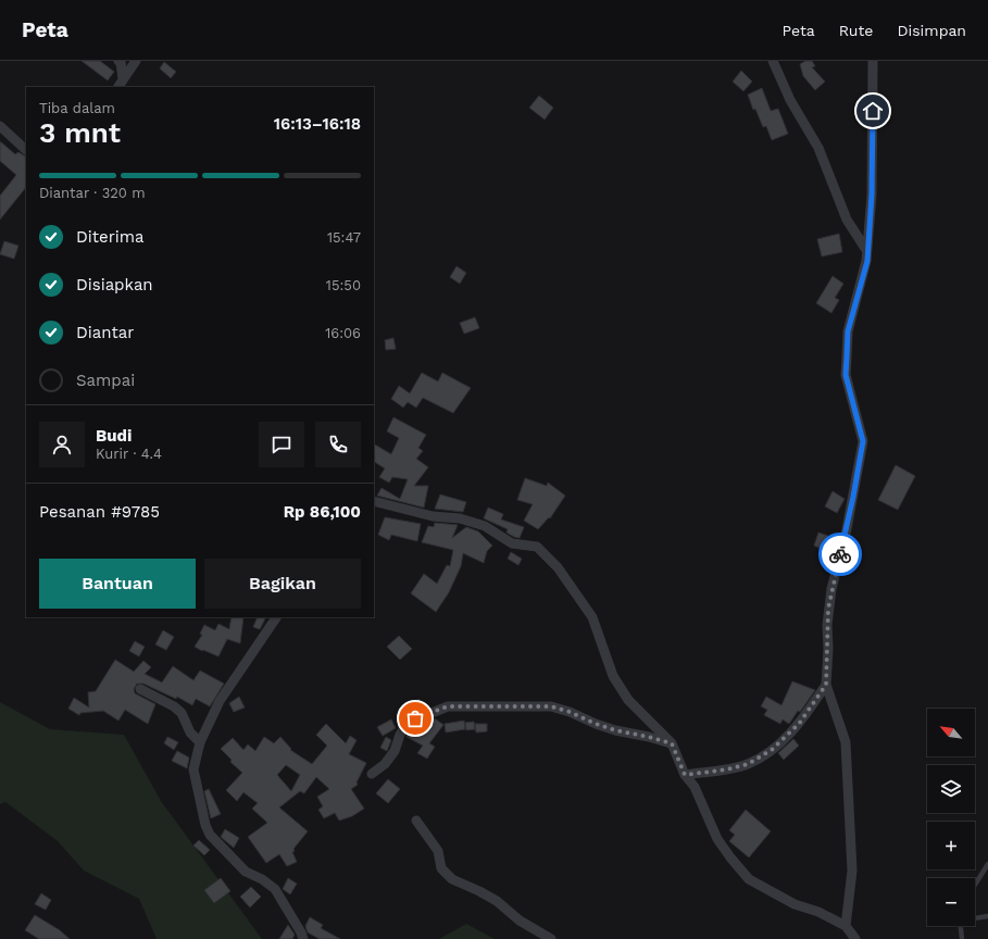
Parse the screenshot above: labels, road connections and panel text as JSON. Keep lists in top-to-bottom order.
{
  "north": "top left",
  "page": {
    "header": "Peta",
    "nav": ["Peta", "Rute", "Disimpan"],
    "heading": ["3 mnt", "Tiba dalam", "16:13–16:18"],
    "panel": [
      "Budi",
      "Kurir · 4.4",
      "Pesanan #9785",
      "Rp 86,100"
    ],
    "bar": "Diantar · 320 m",
    "list": [
      ["Diterima", "15:47"],
      ["Disiapkan", "15:50"],
      ["Diantar", "16:06"],
      "Sampai"
    ],
    "buttons": ["Bantuan", "Bagikan"],
    "map_buttons": ["+", "−"]
  }
}
